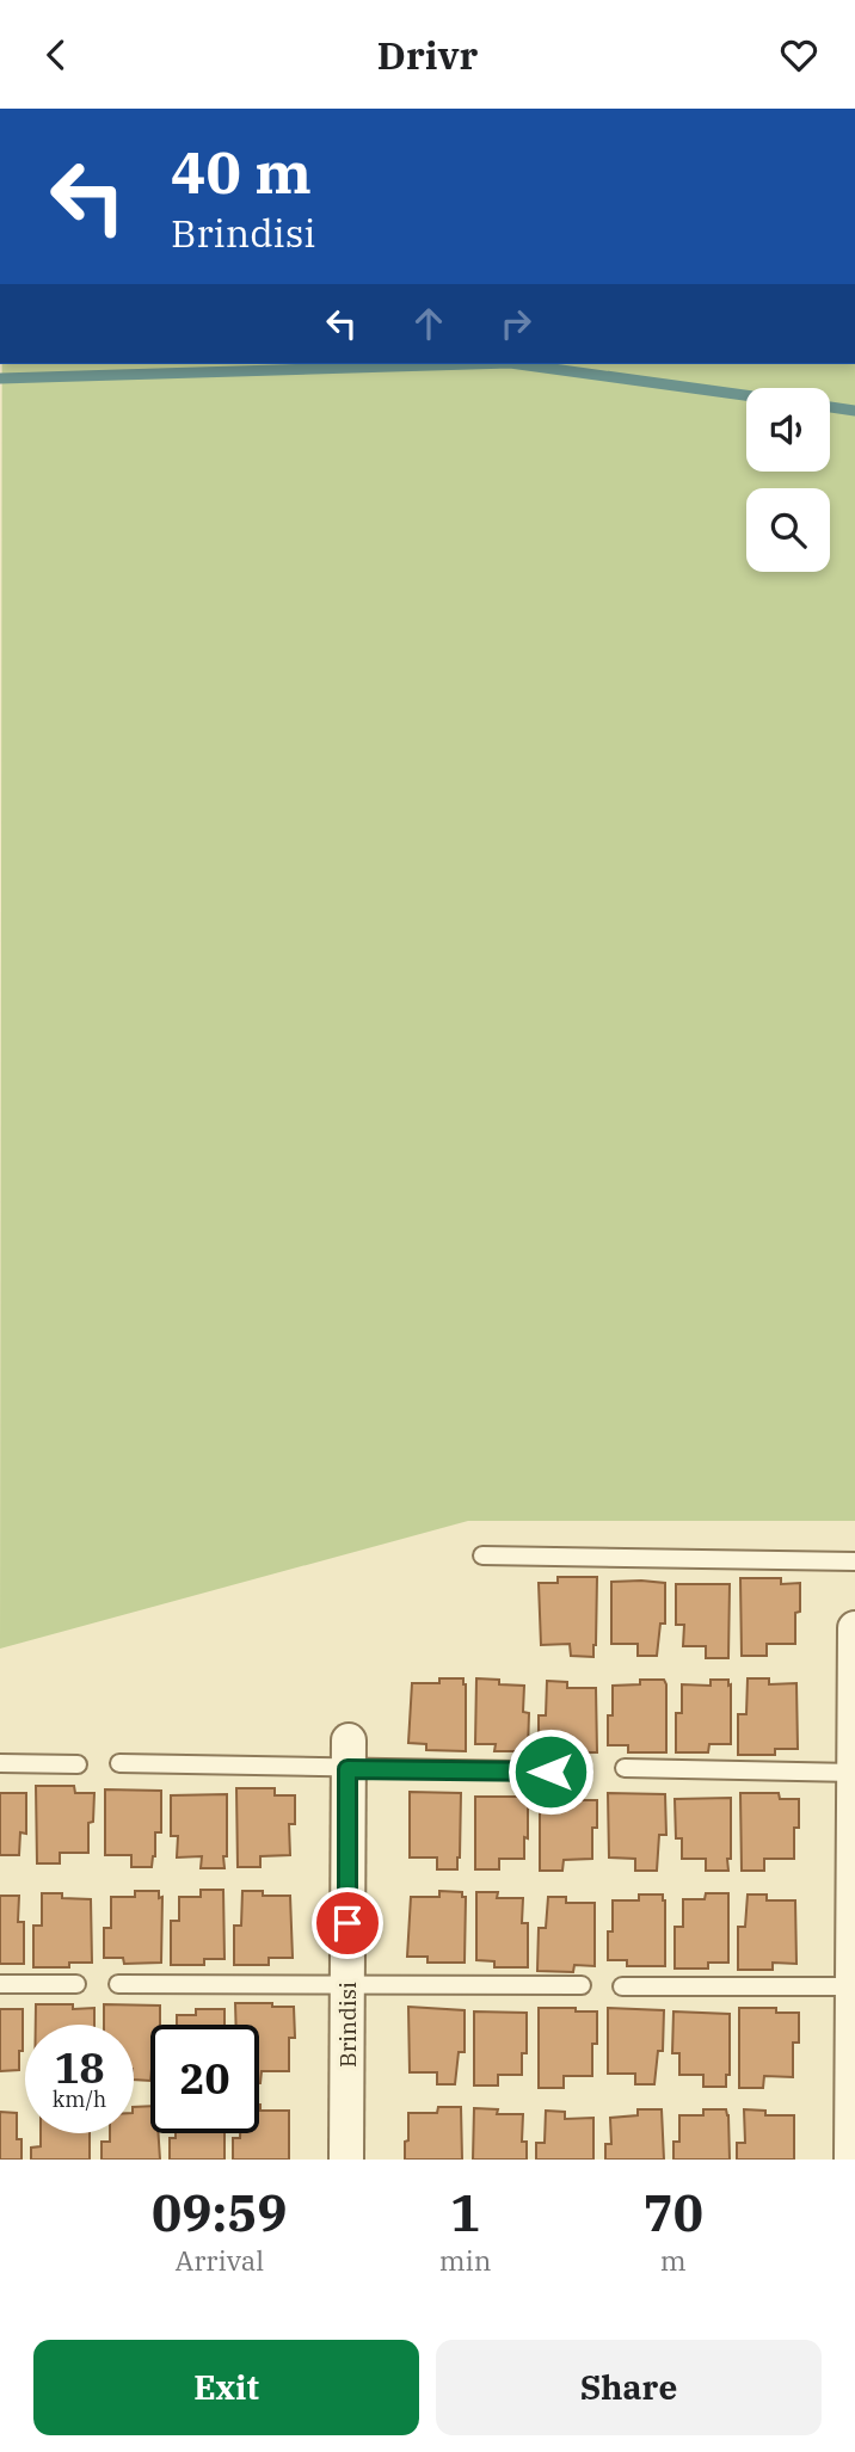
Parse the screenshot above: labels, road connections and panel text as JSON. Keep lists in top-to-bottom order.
{
  "streets": {
    "street": ["Brindisi"]
  },
  "page": {
    "header": "Drivr",
    "turn": ["40 m", "Brindisi"],
    "speed": "18 km/h",
    "limit": "20",
    "eta": [
      "09:59",
      "Arrival",
      "1",
      "min",
      "70",
      "m"
    ],
    "buttons": ["Exit", "Share"]
  }
}
